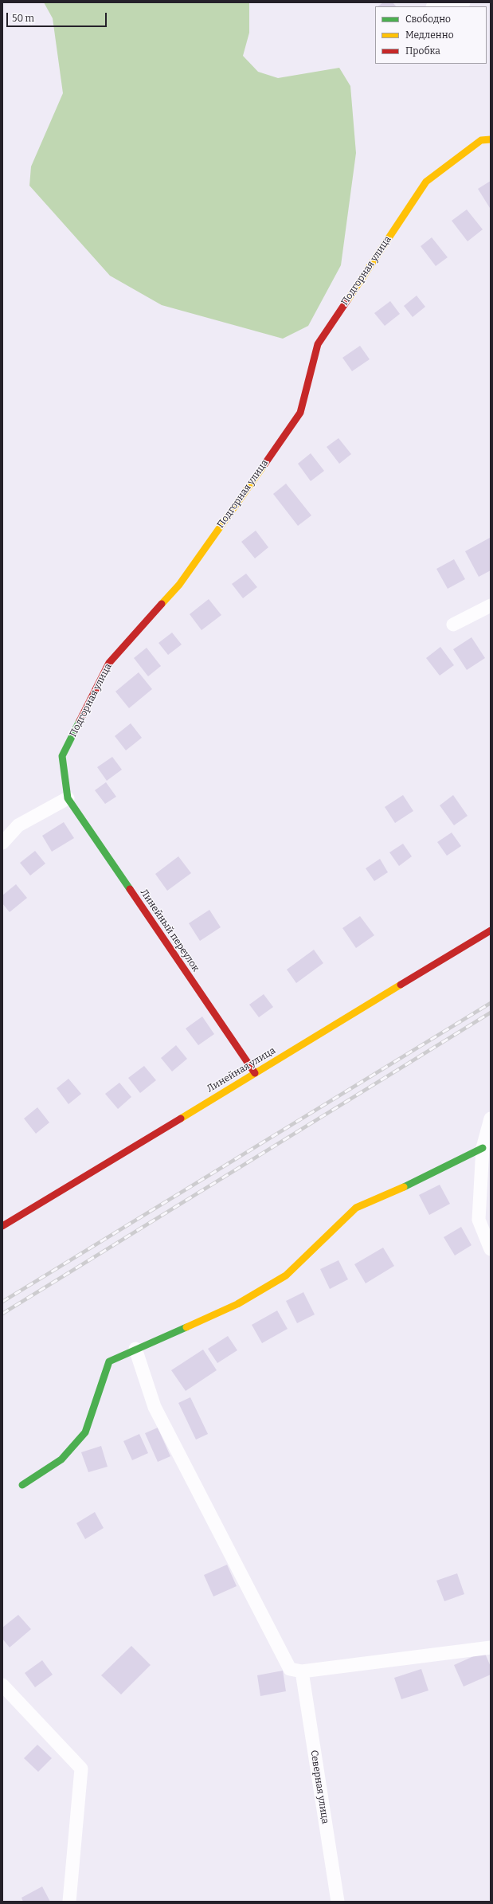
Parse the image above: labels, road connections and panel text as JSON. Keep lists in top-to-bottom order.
{
  "streets": {
    "street": [
      "Подгорная улица",
      "Линейный переулок",
      "Линейная улица",
      "Северная улица"
    ]
  },
  "crossings": [
    ["Подгорная улица", "Линейный переулок"],
    ["Линейный переулок", "Линейная улица"]
  ],
  "legend": ["Свободно", "Медленно", "Пробка"],
  "scale_bar": "50 m"
}
